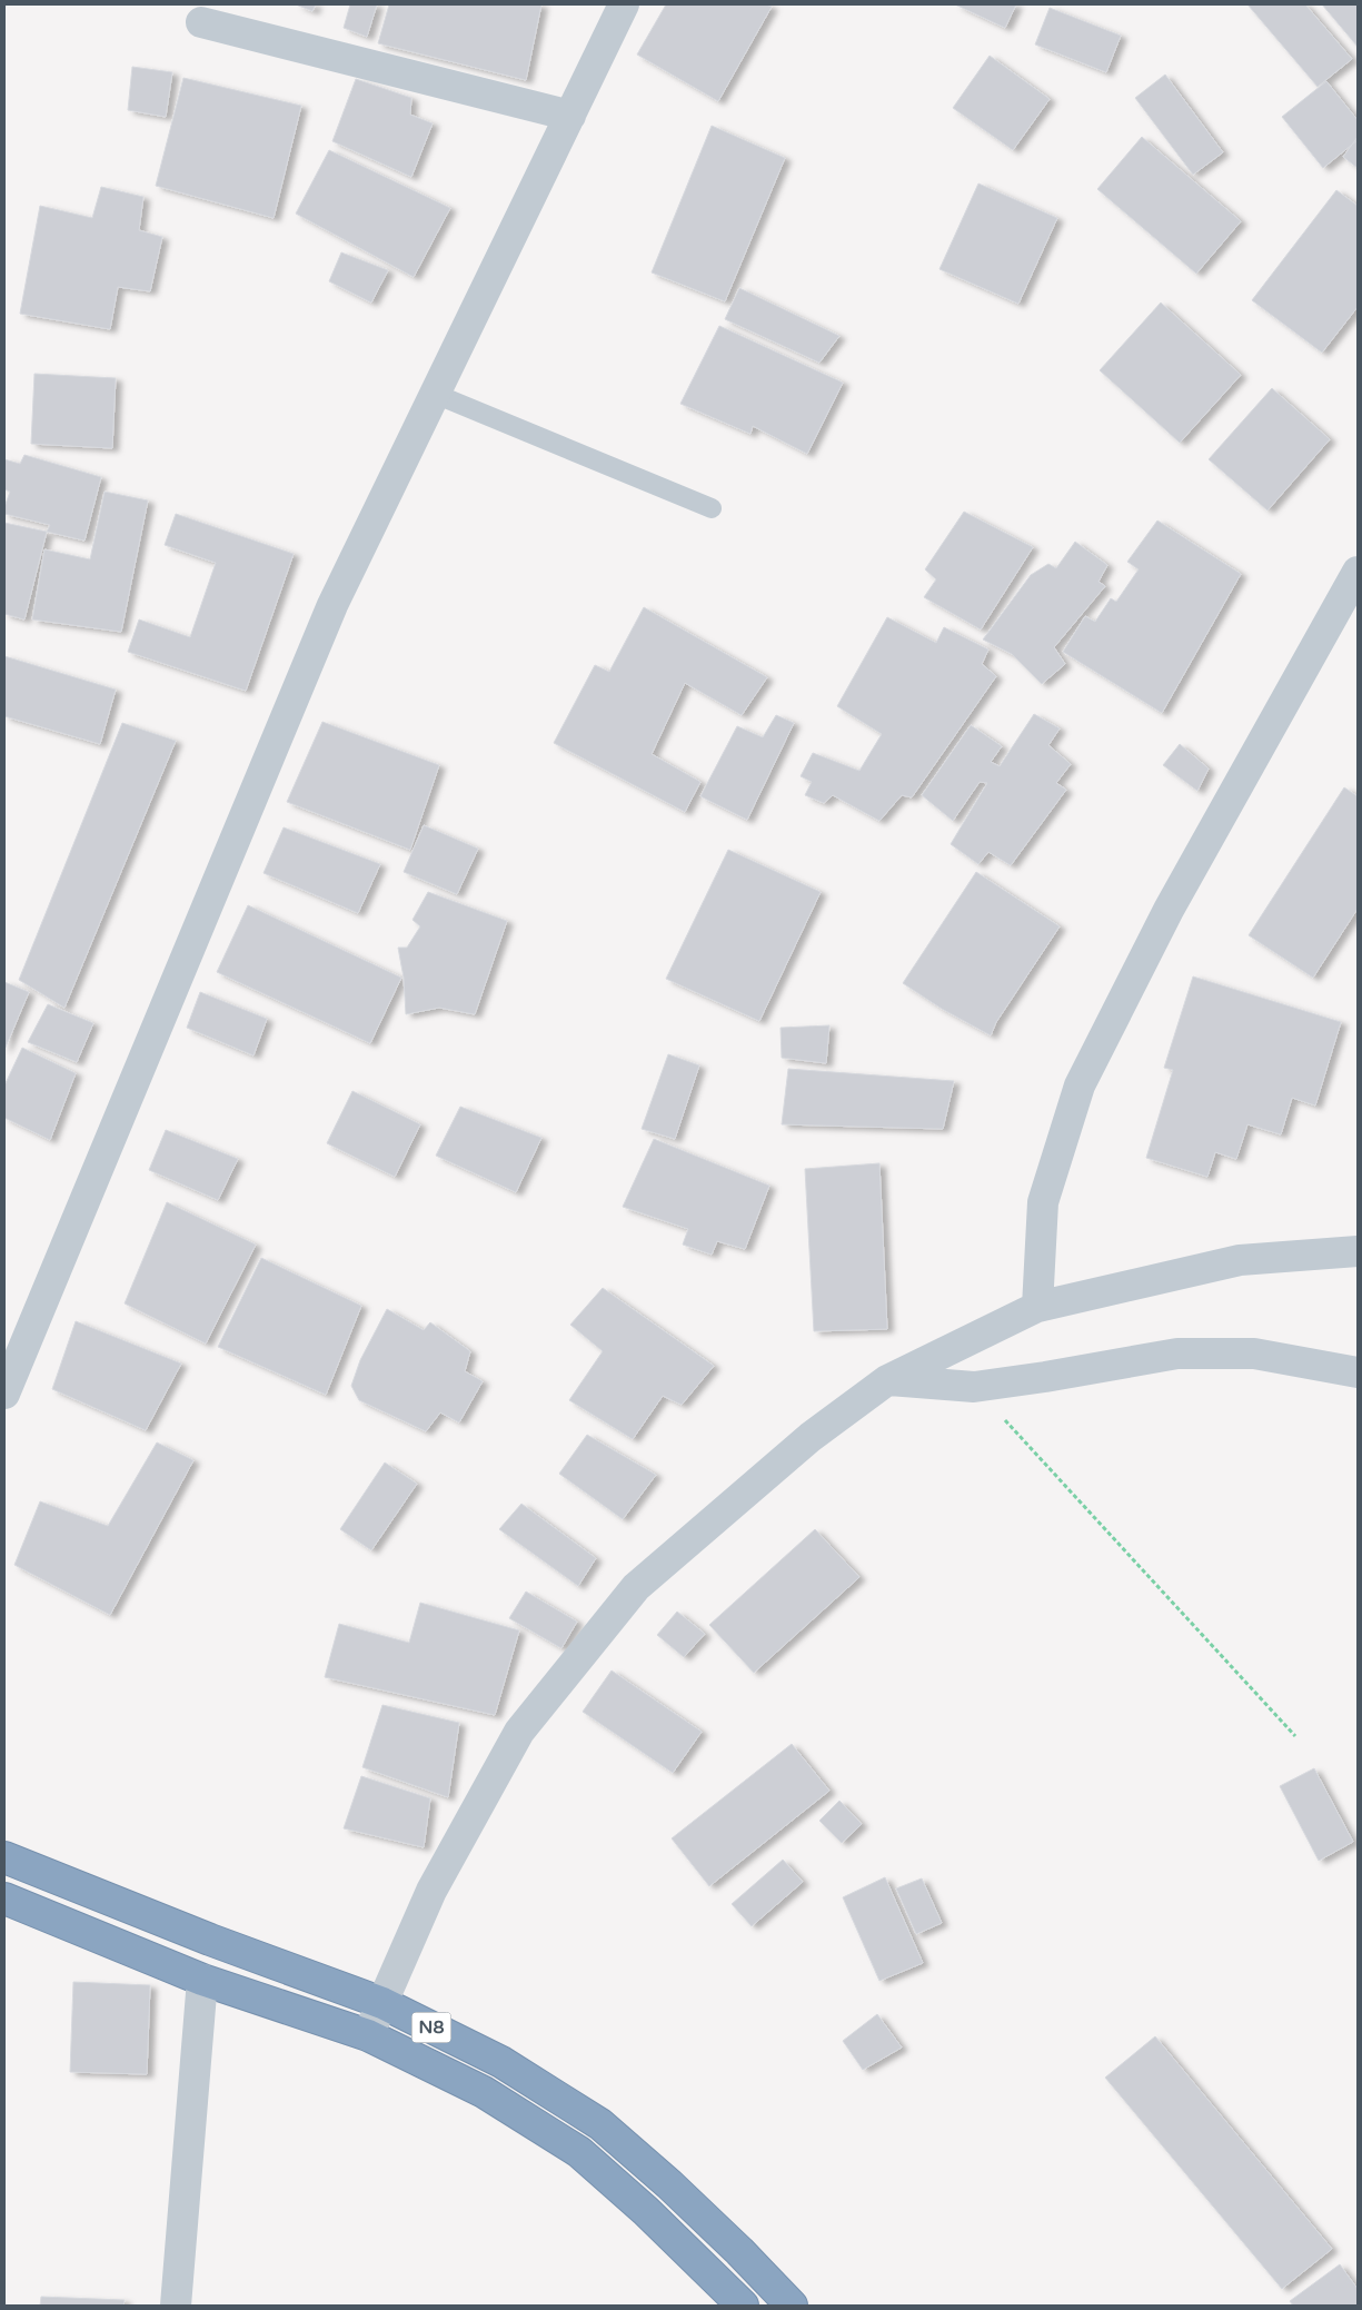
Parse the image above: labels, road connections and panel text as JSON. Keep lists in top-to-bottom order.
{
  "streets": {
    "highway": ["N8"]
  }
}
